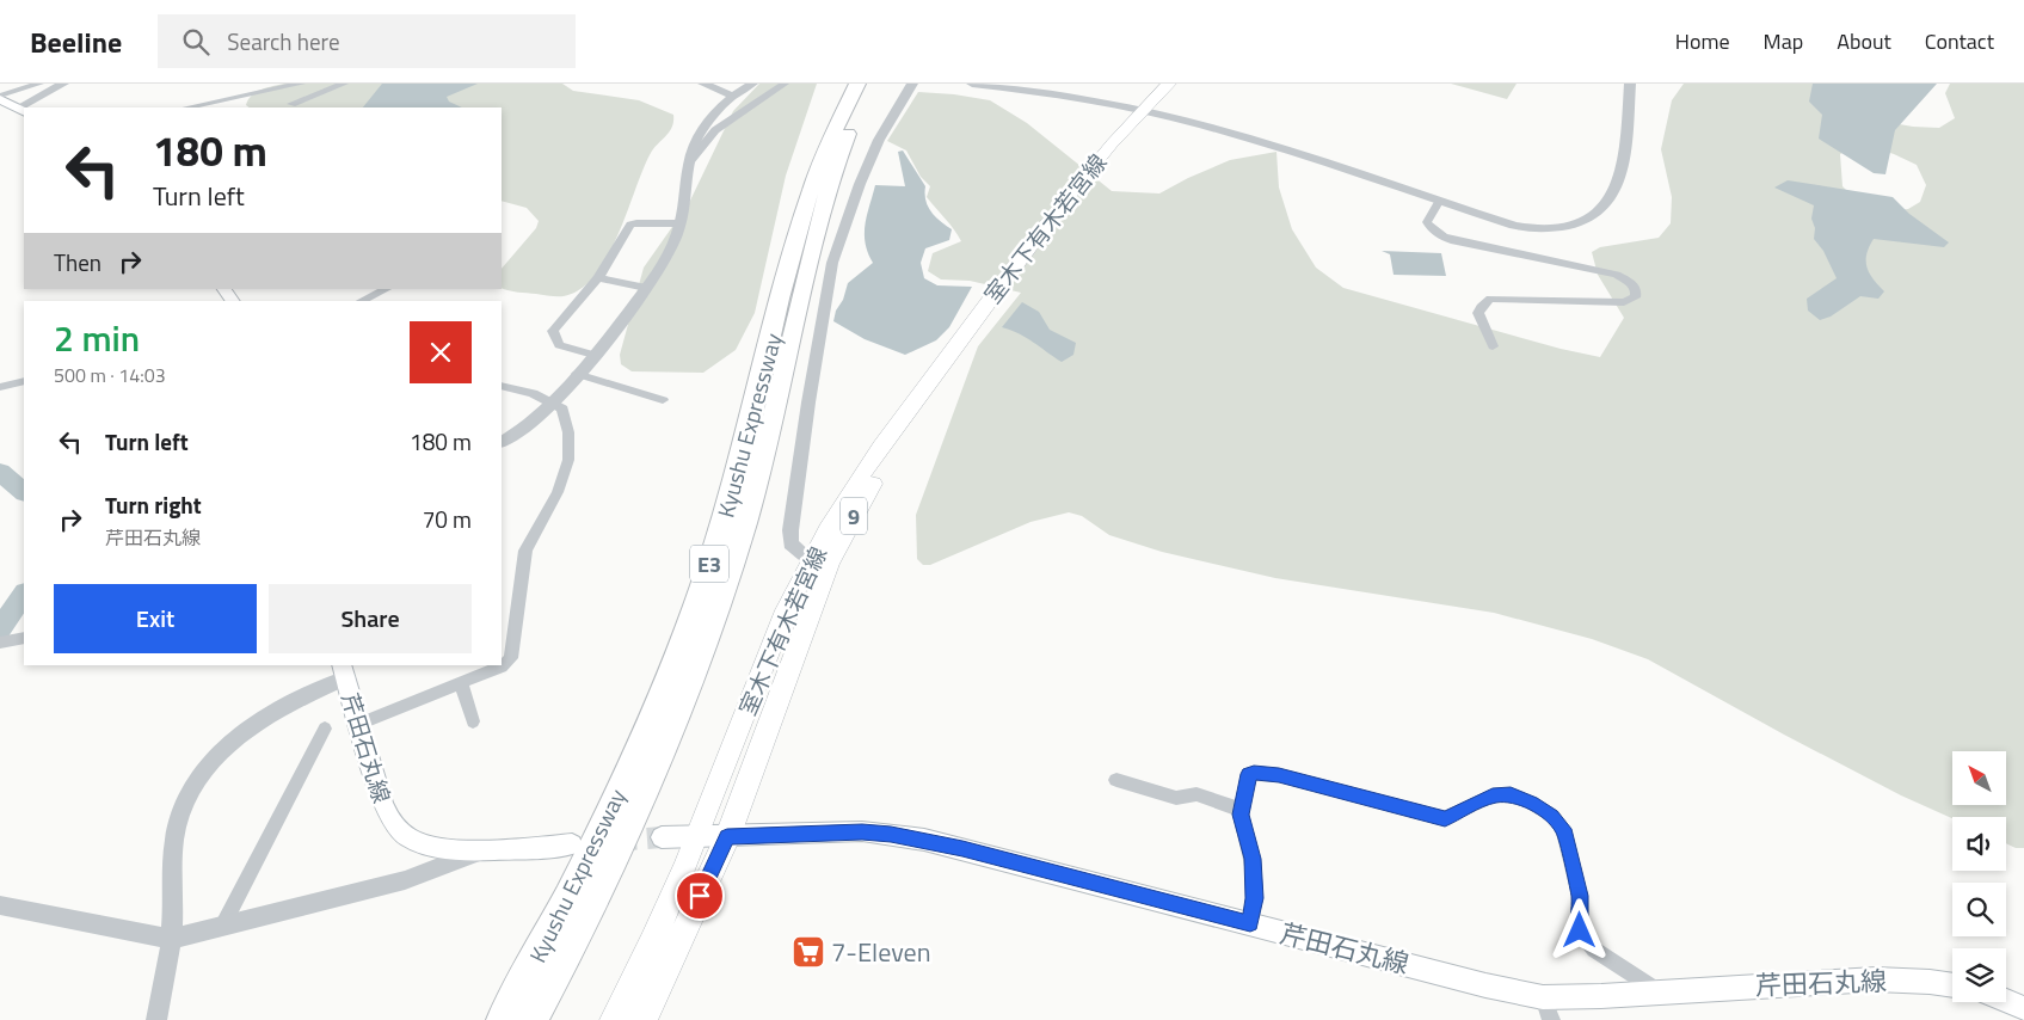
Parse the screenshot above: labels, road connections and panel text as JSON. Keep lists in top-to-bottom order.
{
  "streets": {
    "highway": ["Kyushu Expressway", "E3"],
    "main road": ["室木下有木若宮線", "9", "芹田石丸線"]
  },
  "crossings": [
    ["室木下有木若宮線", "芹田石丸線"]
  ],
  "places": {
    "supermarket": ["7-Eleven"]
  },
  "north": "top left",
  "page": {
    "header": "Beeline",
    "search": "Search here",
    "nav": [
      "Home",
      "Map",
      "About",
      "Contact"
    ],
    "turn": ["180 m", "Turn left"],
    "then": "Then",
    "heading": ["2 min", "500 m · 14:03"],
    "list": [
      {
        "name": "Turn left",
        "value": "180 m"
      },
      {
        "name": "Turn right",
        "note": "芹田石丸線",
        "value": "70 m"
      }
    ],
    "buttons": ["Exit", "Share"]
  }
}
